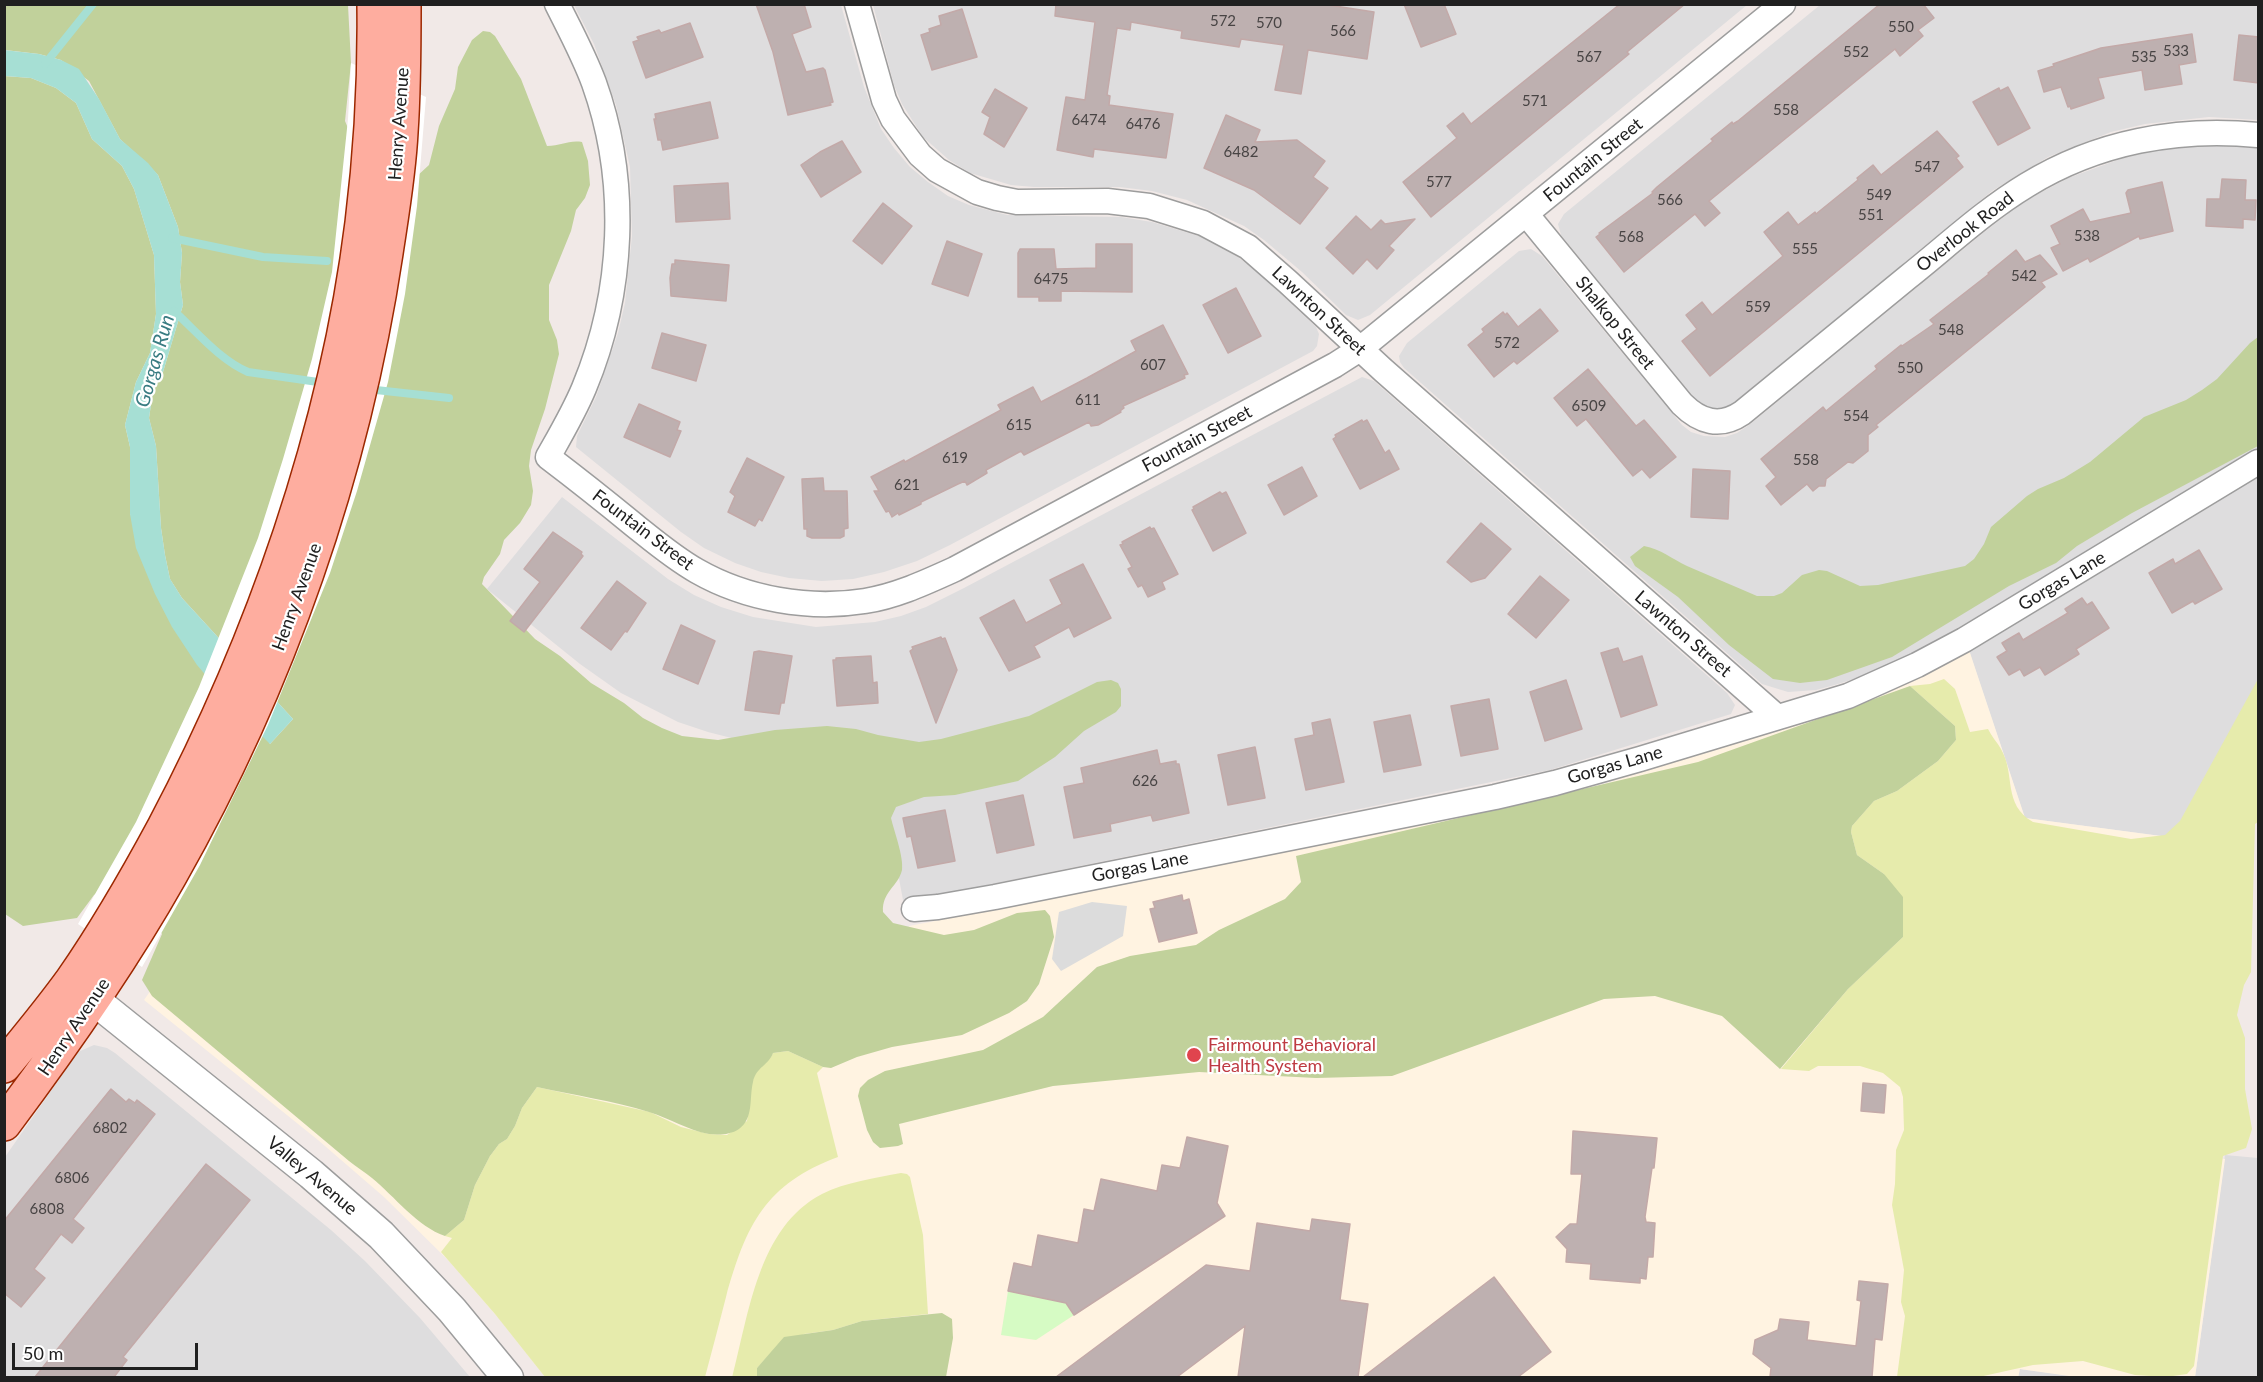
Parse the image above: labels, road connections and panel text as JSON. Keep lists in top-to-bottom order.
{
  "streets": {
    "main road": ["Henry Avenue"],
    "street": [
      "Fountain Street",
      "Overlook Road",
      "Lawnton Street",
      "Shalkop Street",
      "Gorgas Lane",
      "Valley Avenue"
    ]
  },
  "crossings": [
    ["Henry Avenue", "Valley Avenue"],
    ["Fountain Street", "Lawnton Street"],
    ["Fountain Street", "Shalkop Street"],
    ["Overlook Road", "Shalkop Street"],
    ["Lawnton Street", "Gorgas Lane"]
  ],
  "water": ["Gorgas Run"],
  "places": ["Fairmount Behavioral Health System"],
  "house_numbers": [
    "572",
    "570",
    "550",
    "566",
    "533",
    "552",
    "567",
    "535",
    "571",
    "558",
    "6474",
    "6476",
    "6482",
    "547",
    "577",
    "549",
    "566",
    "551",
    "538",
    "568",
    "555",
    "542",
    "6475",
    "559",
    "548",
    "572",
    "607",
    "550",
    "611",
    "6509",
    "554",
    "615",
    "619",
    "558",
    "621",
    "626",
    "6802",
    "6806",
    "6808"
  ],
  "scale_bar": "50 m"
}
